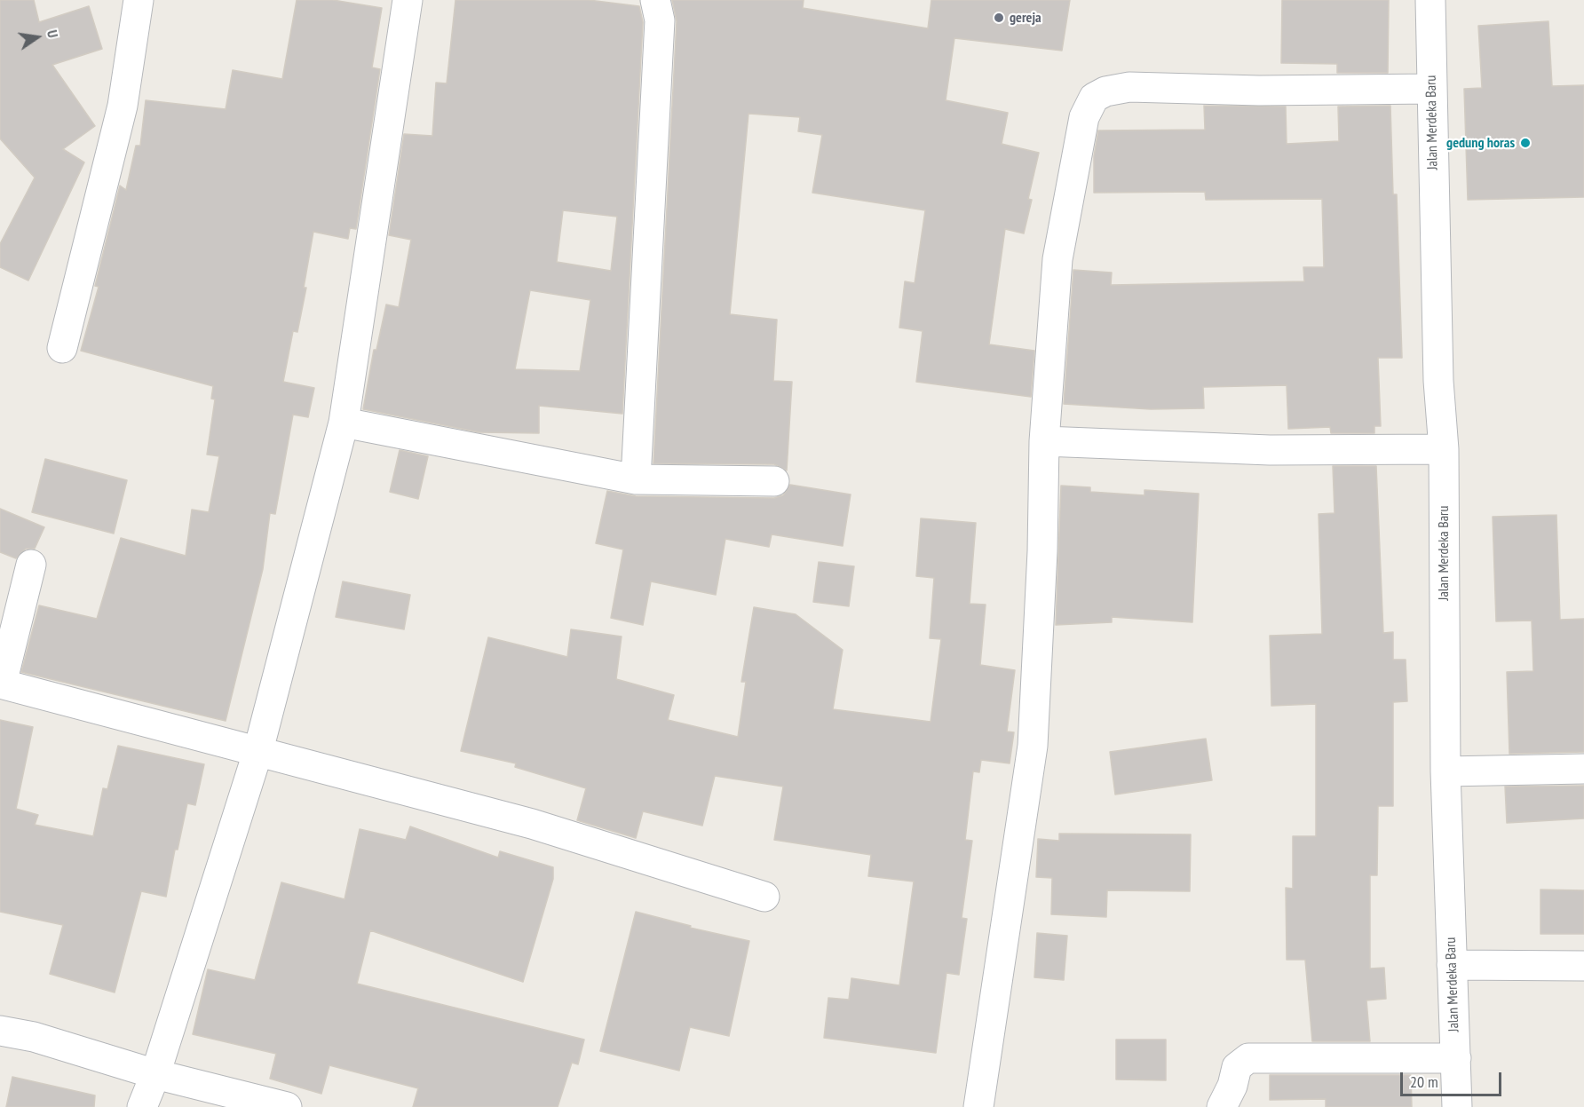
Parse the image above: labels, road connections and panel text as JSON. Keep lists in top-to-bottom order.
{
  "streets": {
    "street": ["Jalan Merdeka Baru"]
  },
  "places": ["gereja", "gedung horas"],
  "scale_bar": "20 m",
  "north": "right"
}
